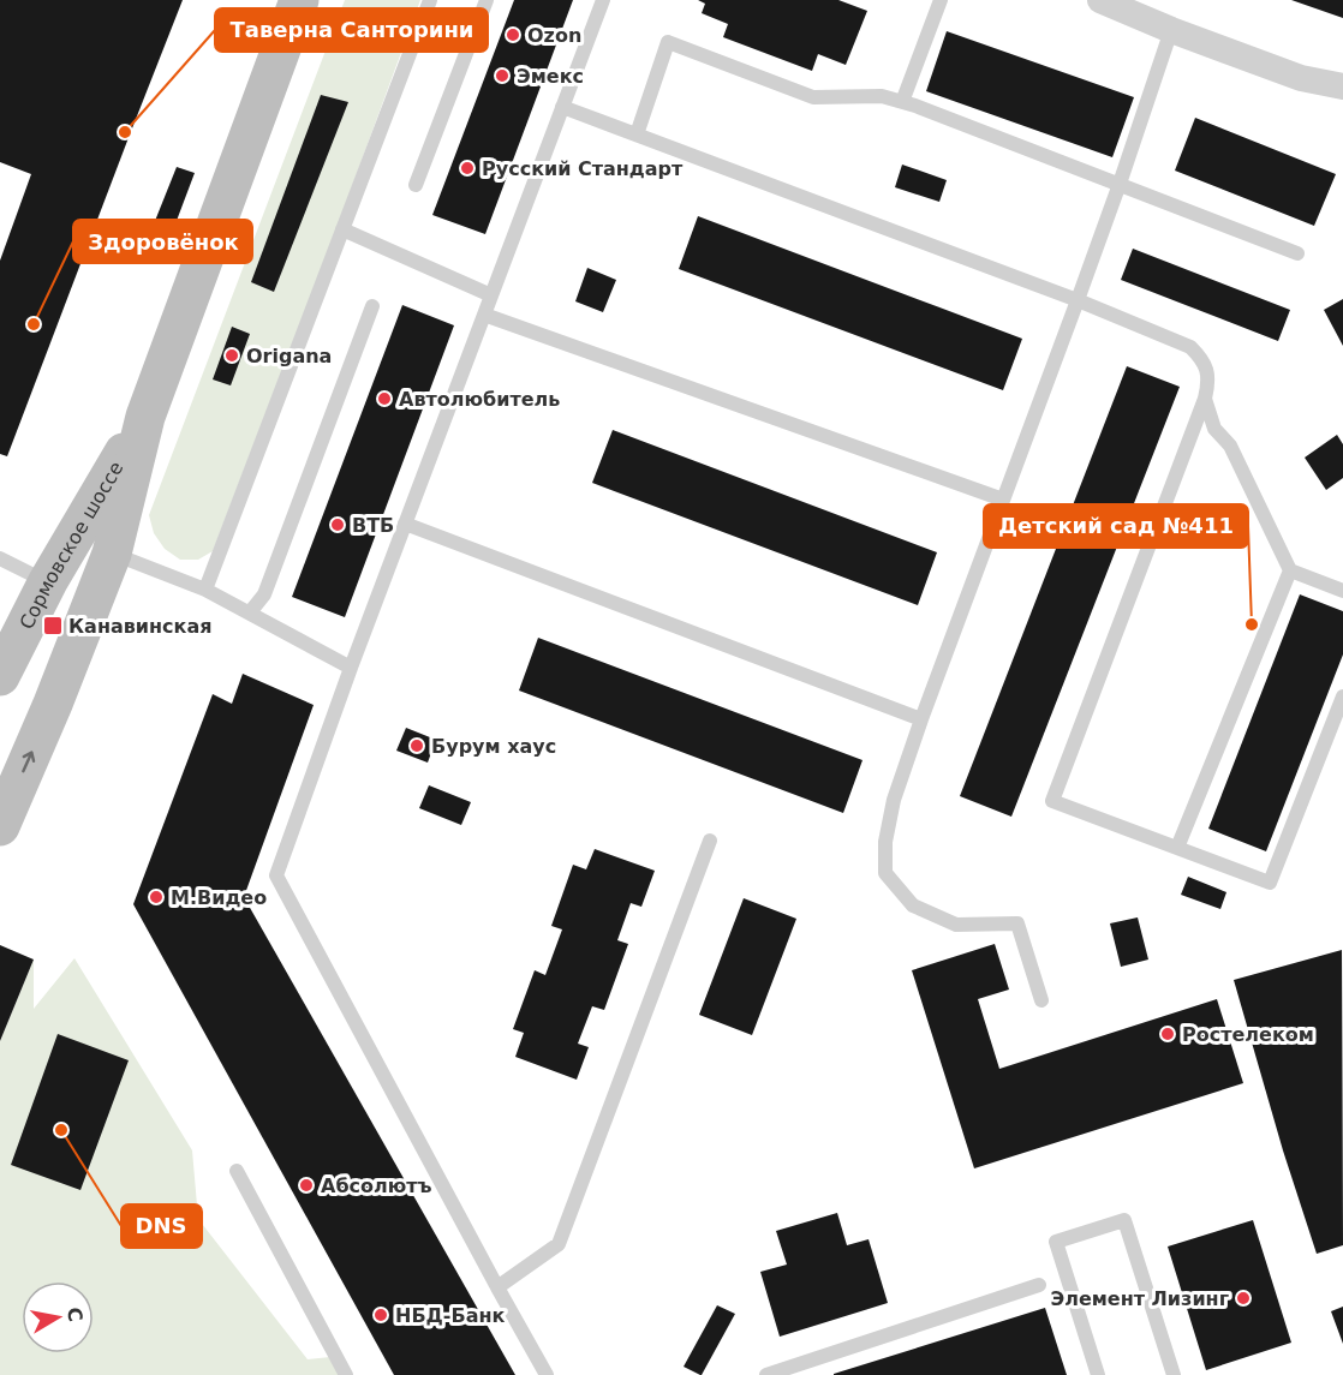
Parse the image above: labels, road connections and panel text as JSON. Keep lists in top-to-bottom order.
{
  "streets": {
    "main road": ["Сормовское шоссе"]
  },
  "places": {
    "other": [
      "Ozon",
      "Эмекс",
      "Таверна Санторини",
      "Русский Стандарт",
      "Здоровёнок",
      "Origana",
      "Автолюбитель",
      "ВТБ",
      "Детский сад №411",
      "Бурум хаус",
      "М.Видео",
      "Ростелеком",
      "DNS",
      "Абсолютъ",
      "Элемент Лизинг",
      "НБД-Банк"
    ],
    "transit": ["Канавинская"]
  },
  "north": "right"
}
